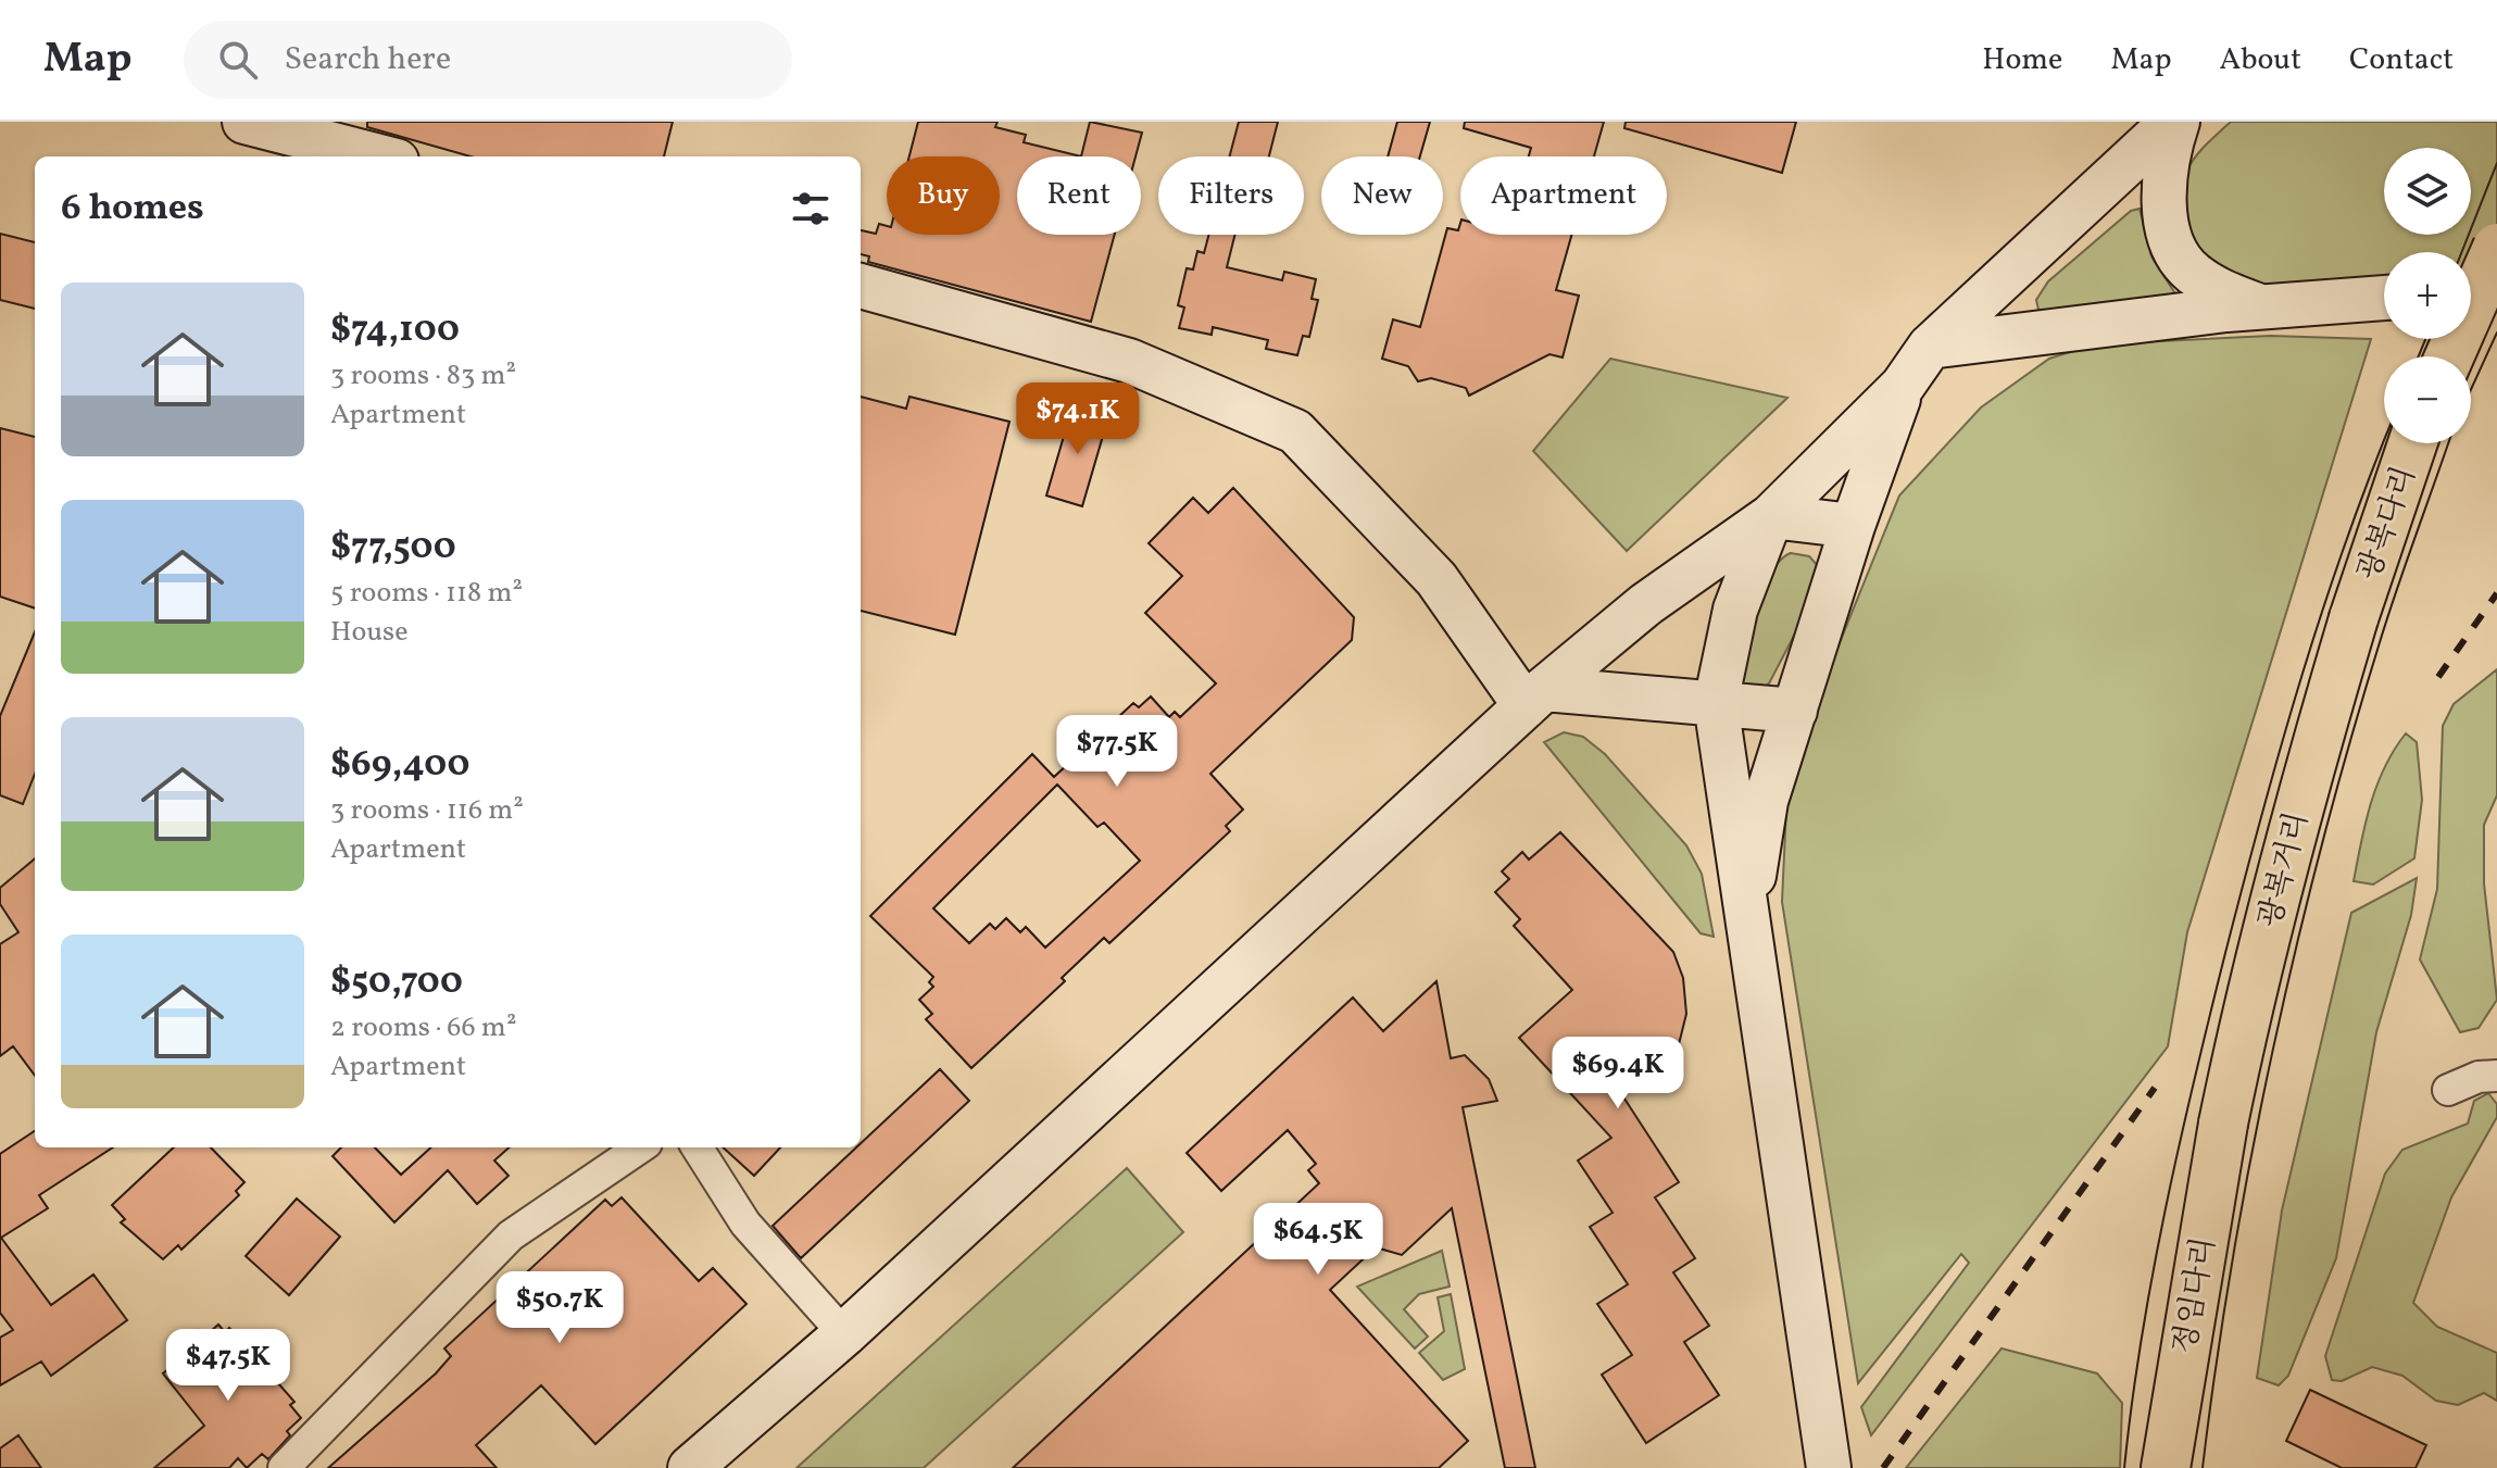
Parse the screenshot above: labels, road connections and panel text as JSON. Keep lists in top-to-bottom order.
{
  "streets": {
    "highway": ["광복다리", "광복거리", "정임다리"]
  },
  "crossings": [
    ["광복다리", "광복거리"],
    ["광복거리", "정임다리"]
  ],
  "page": {
    "header": "Map",
    "search": "Search here",
    "nav": [
      "Home",
      "Map",
      "About",
      "Contact"
    ],
    "map_buttons": ["+", "−"],
    "chip": [
      "Buy",
      "Rent",
      "Filters",
      "New",
      "Apartment"
    ],
    "heading": "6 homes",
    "list": [
      {
        "name": "$74,100",
        "note": "3 rooms · 83 m² · Apartment"
      },
      {
        "name": "$77,500",
        "note": "5 rooms · 118 m² · House"
      },
      {
        "name": "$69,400",
        "note": "3 rooms · 116 m² · Apartment"
      },
      {
        "name": "$50,700",
        "note": "2 rooms · 66 m² · Apartment"
      }
    ],
    "price": [
      "$74.1K",
      "$77.5K",
      "$69.4K",
      "$64.5K",
      "$50.7K",
      "$47.5K"
    ]
  }
}
